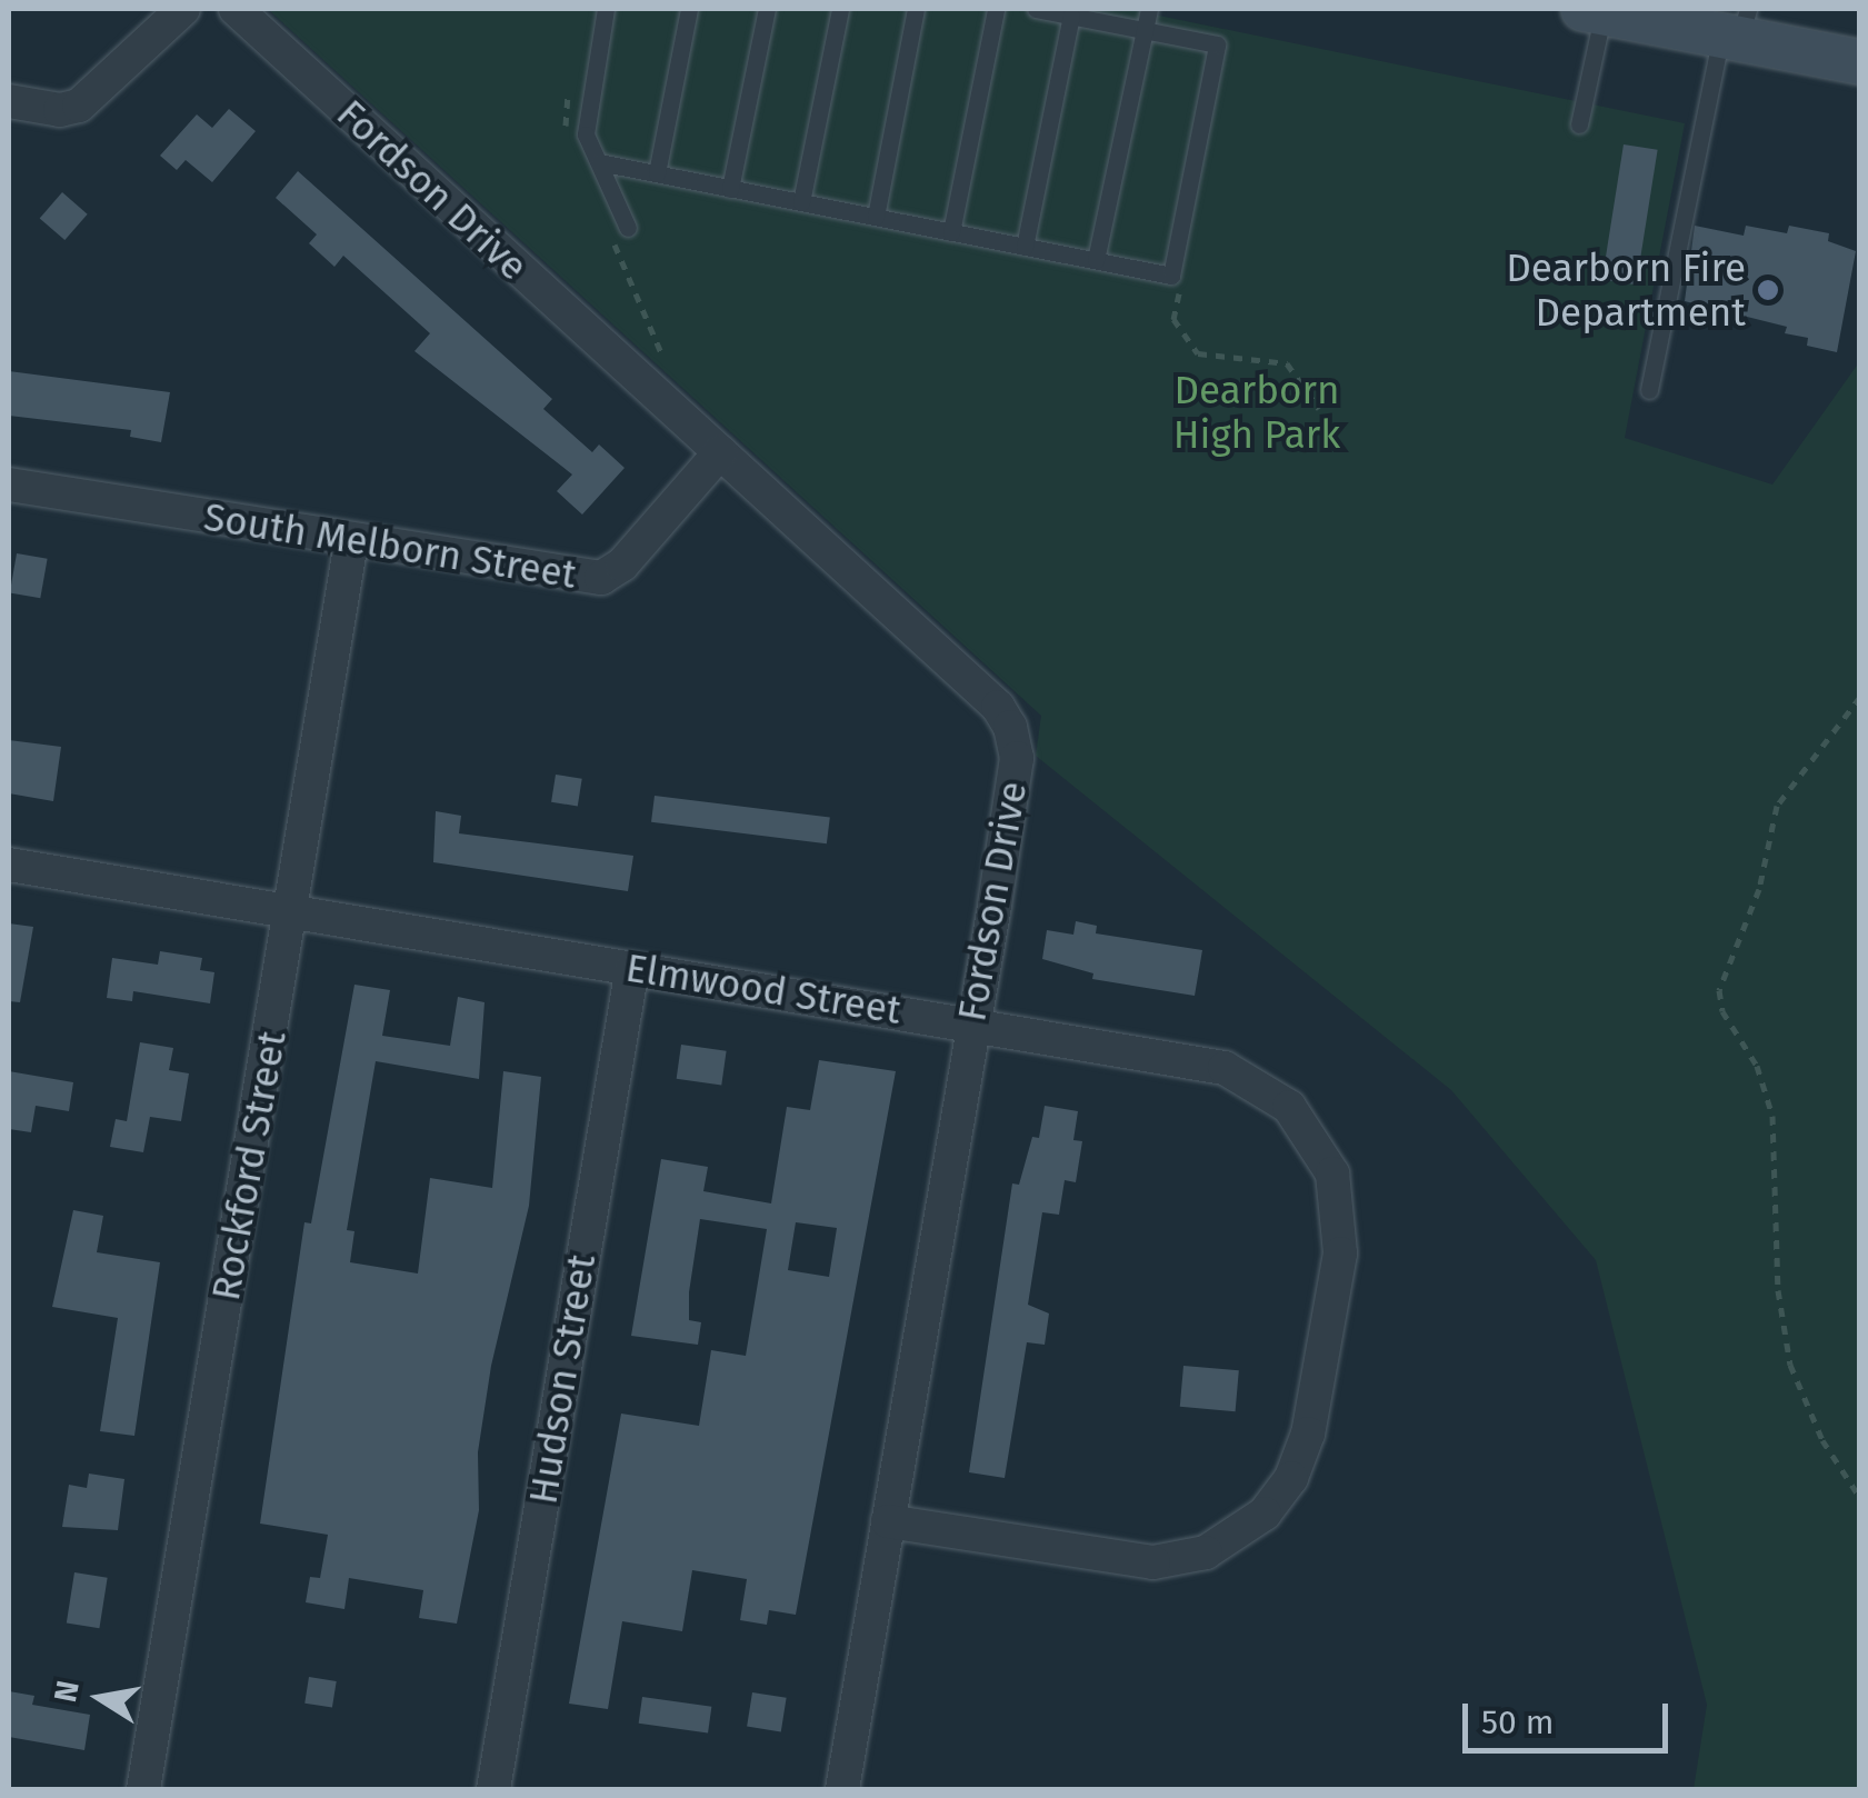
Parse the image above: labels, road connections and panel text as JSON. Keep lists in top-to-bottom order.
{
  "streets": {
    "street": [
      "Fordson Drive",
      "South Melborn Street",
      "Elmwood Street",
      "Rockford Street",
      "Hudson Street"
    ]
  },
  "crossings": [
    ["Fordson Drive", "South Melborn Street"],
    ["Fordson Drive", "Elmwood Street"],
    ["South Melborn Street", "Rockford Street"],
    ["Elmwood Street", "Rockford Street"],
    ["Elmwood Street", "Hudson Street"]
  ],
  "parks": ["Dearborn High Park"],
  "places": ["Dearborn Fire Department"],
  "scale_bar": "50 m",
  "north": "left"
}
